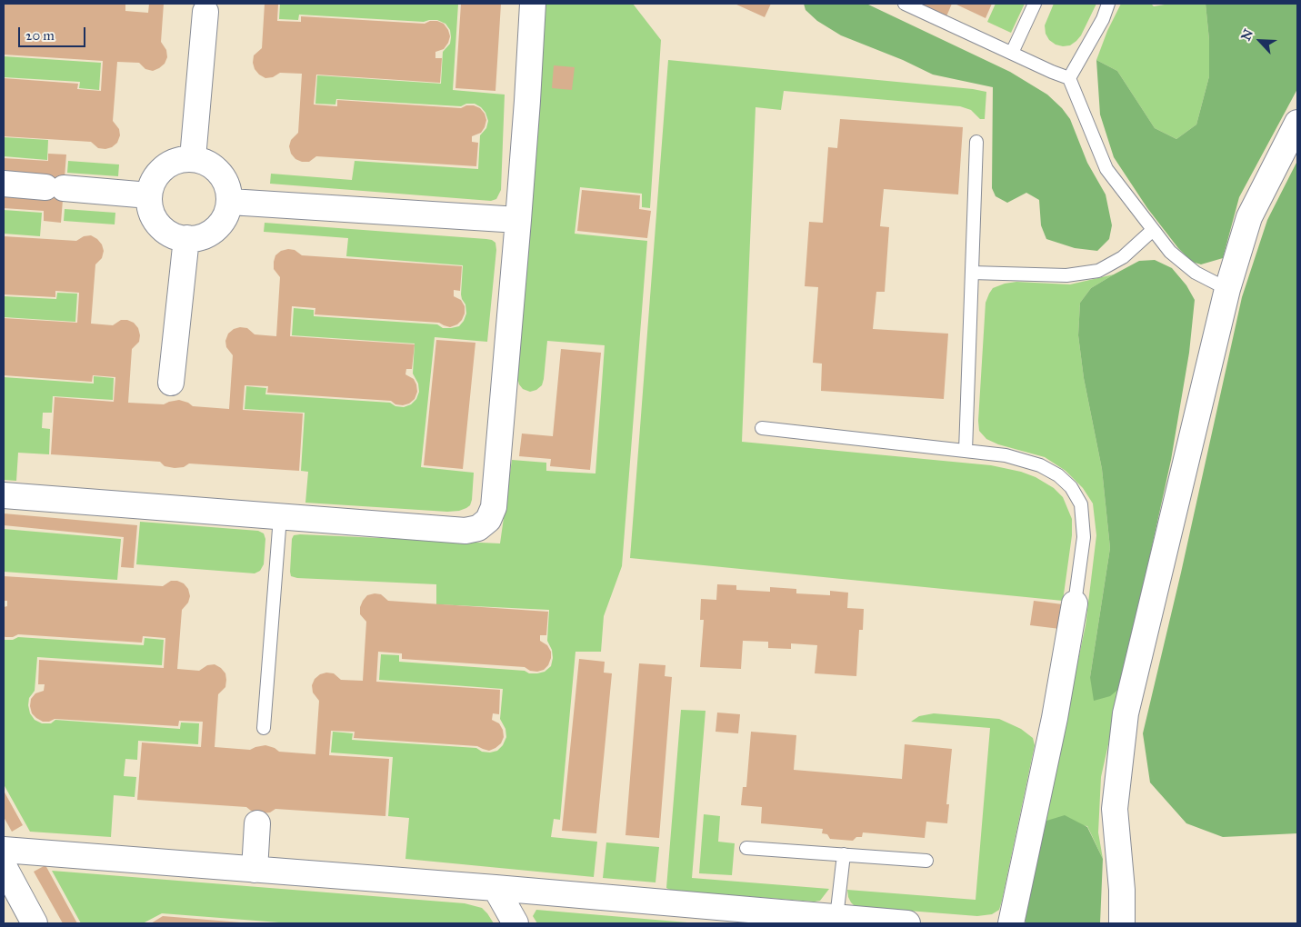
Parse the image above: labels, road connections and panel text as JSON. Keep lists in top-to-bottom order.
{
  "scale_bar": "20 m",
  "north": "top left"
}
